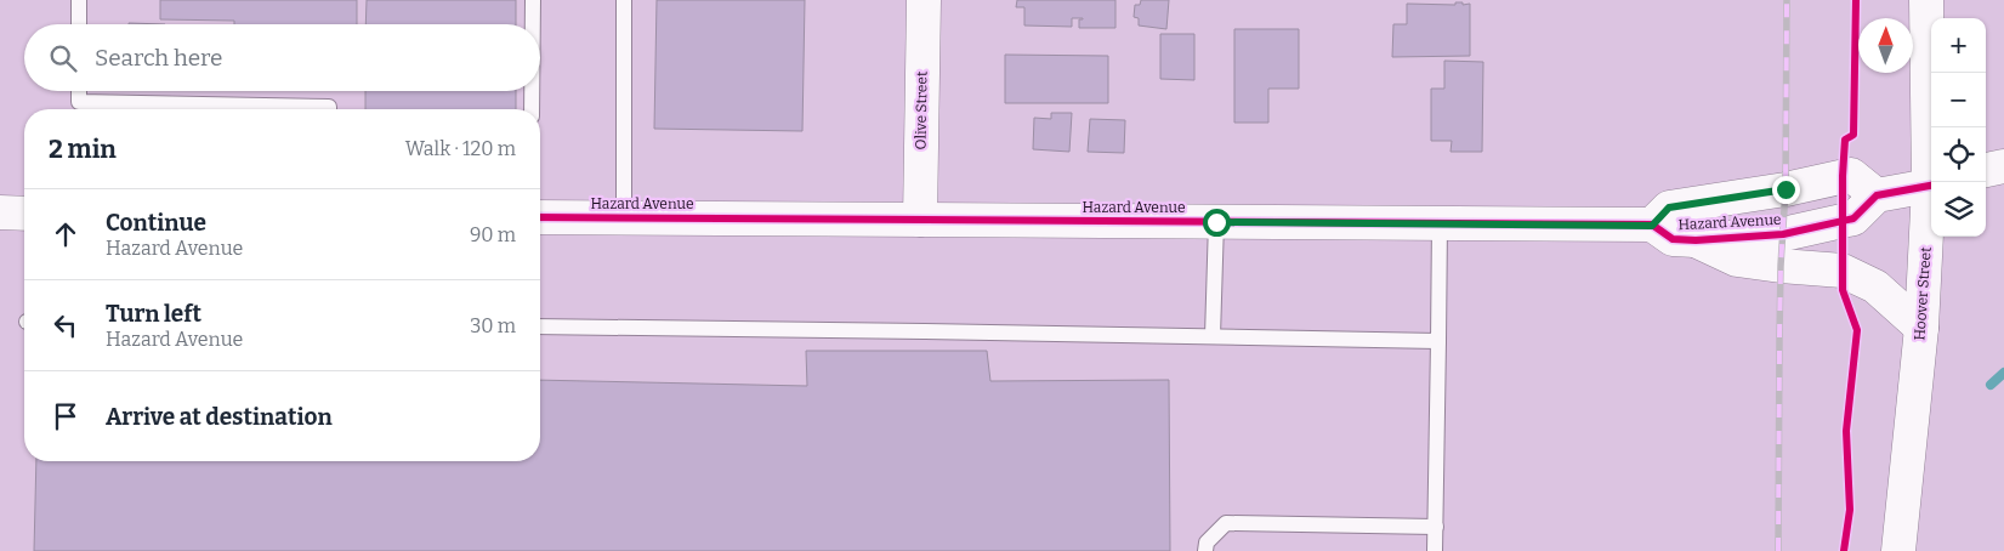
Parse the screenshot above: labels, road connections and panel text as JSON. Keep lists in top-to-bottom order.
{
  "streets": {
    "street": ["Olive Street", "Hazard Avenue", "Hoover Street"]
  },
  "crossings": [
    ["Olive Street", "Hazard Avenue"]
  ],
  "north": "top",
  "page": {
    "map_buttons": ["+", "−"],
    "search": "Search here",
    "heading": ["2 min", "Walk · 120 m"],
    "list": [
      ["Continue", "Hazard Avenue", "90 m"],
      ["Turn left", "Hazard Avenue", "30 m"],
      "Arrive at destination"
    ]
  }
}
